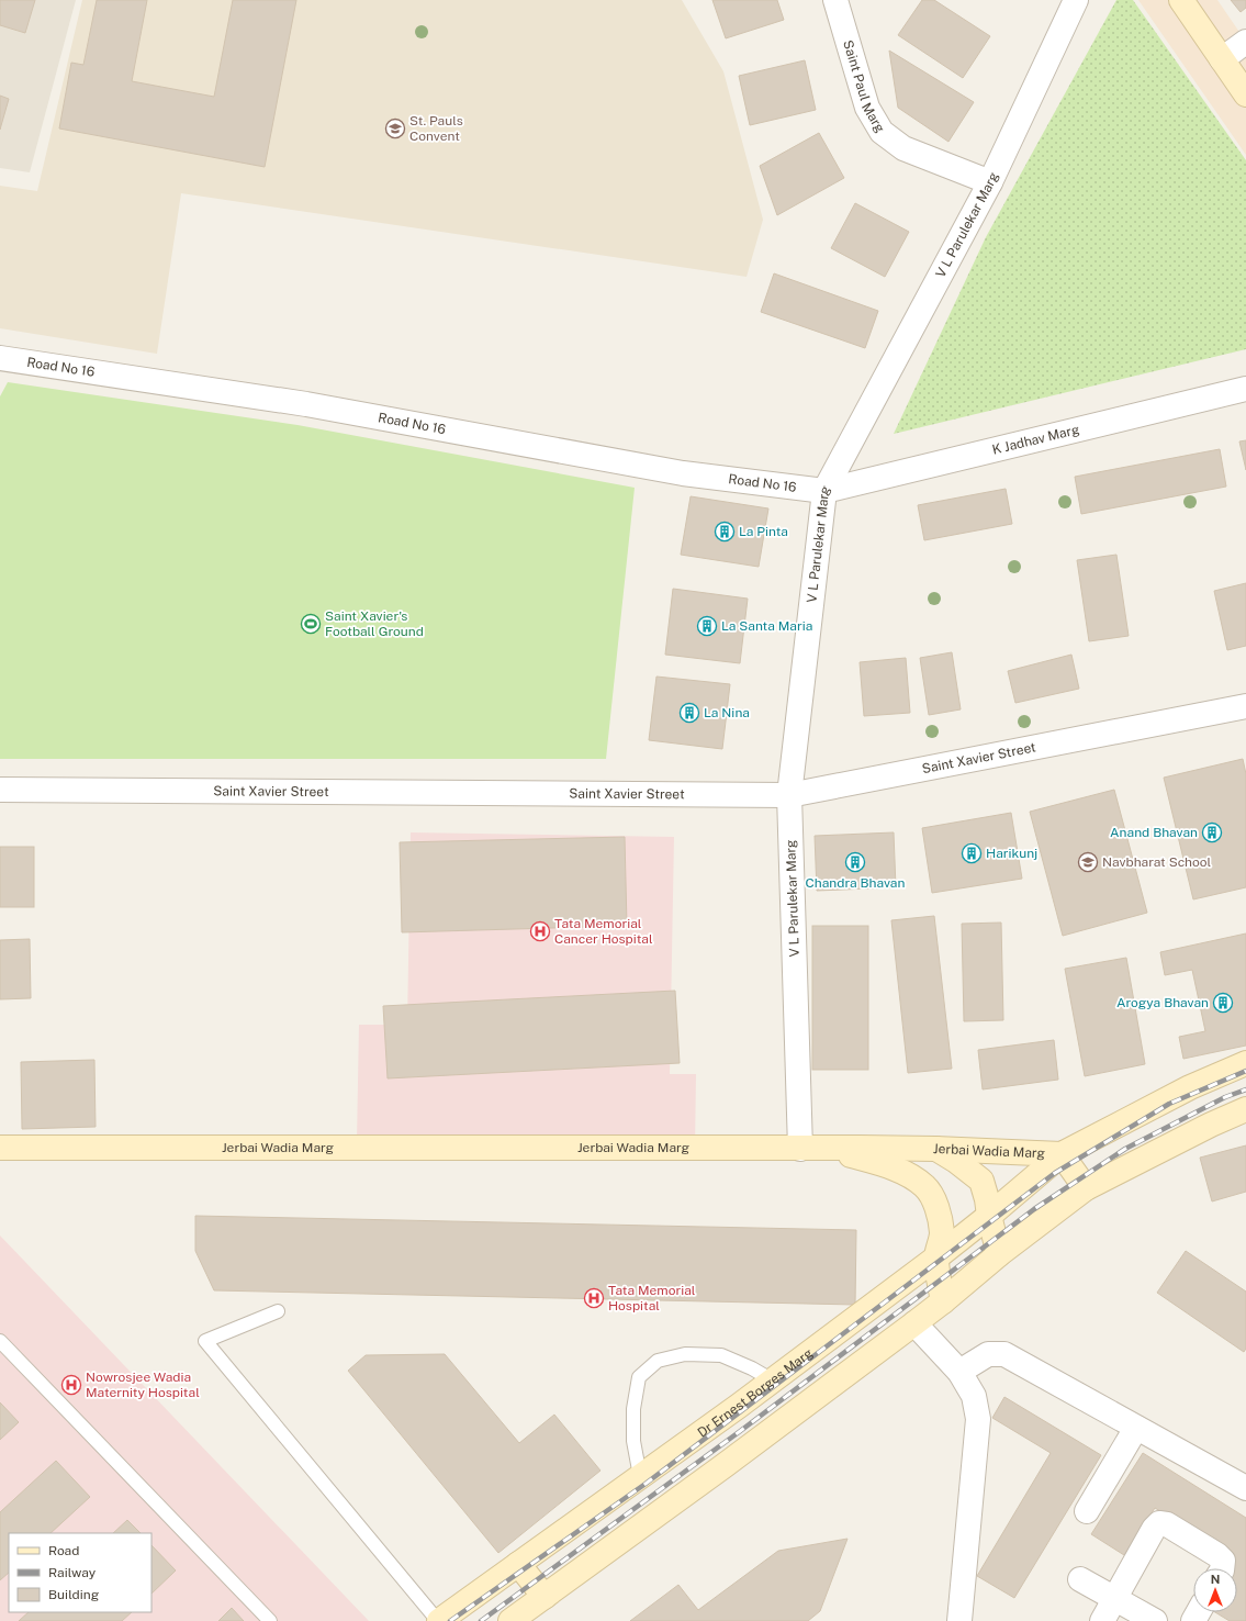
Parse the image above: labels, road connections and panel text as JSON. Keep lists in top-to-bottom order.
{
  "streets": {
    "main road": ["Jerbai Wadia Marg", "Dr Ernest Borges Marg"],
    "street": [
      "Saint Paul Marg",
      "V L Parulekar Marg",
      "Road No 16",
      "K Jadhav Marg",
      "Saint Xavier Street"
    ]
  },
  "crossings": [
    ["Saint Paul Marg", "V L Parulekar Marg"],
    ["V L Parulekar Marg", "Road No 16"],
    ["V L Parulekar Marg", "K Jadhav Marg"],
    ["V L Parulekar Marg", "Saint Xavier Street"],
    ["V L Parulekar Marg", "Jerbai Wadia Marg"],
    ["Road No 16", "K Jadhav Marg"],
    ["Jerbai Wadia Marg", "Dr Ernest Borges Marg"]
  ],
  "places": {
    "school or university": ["St. Pauls Convent", "Navbharat School"],
    "building": [
      "La Pinta",
      "La Santa Maria",
      "La Nina",
      "Anand Bhavan",
      "Harikunj",
      "Chandra Bhavan",
      "Arogya Bhavan"
    ],
    "sports": ["Saint Xavier's Football Ground"],
    "hospital": ["Tata Memorial Cancer Hospital", "Tata Memorial Hospital", "Nowrosjee Wadia Maternity Hospital"]
  },
  "legend": ["Road", "Railway", "Building"],
  "north": "top"
}
